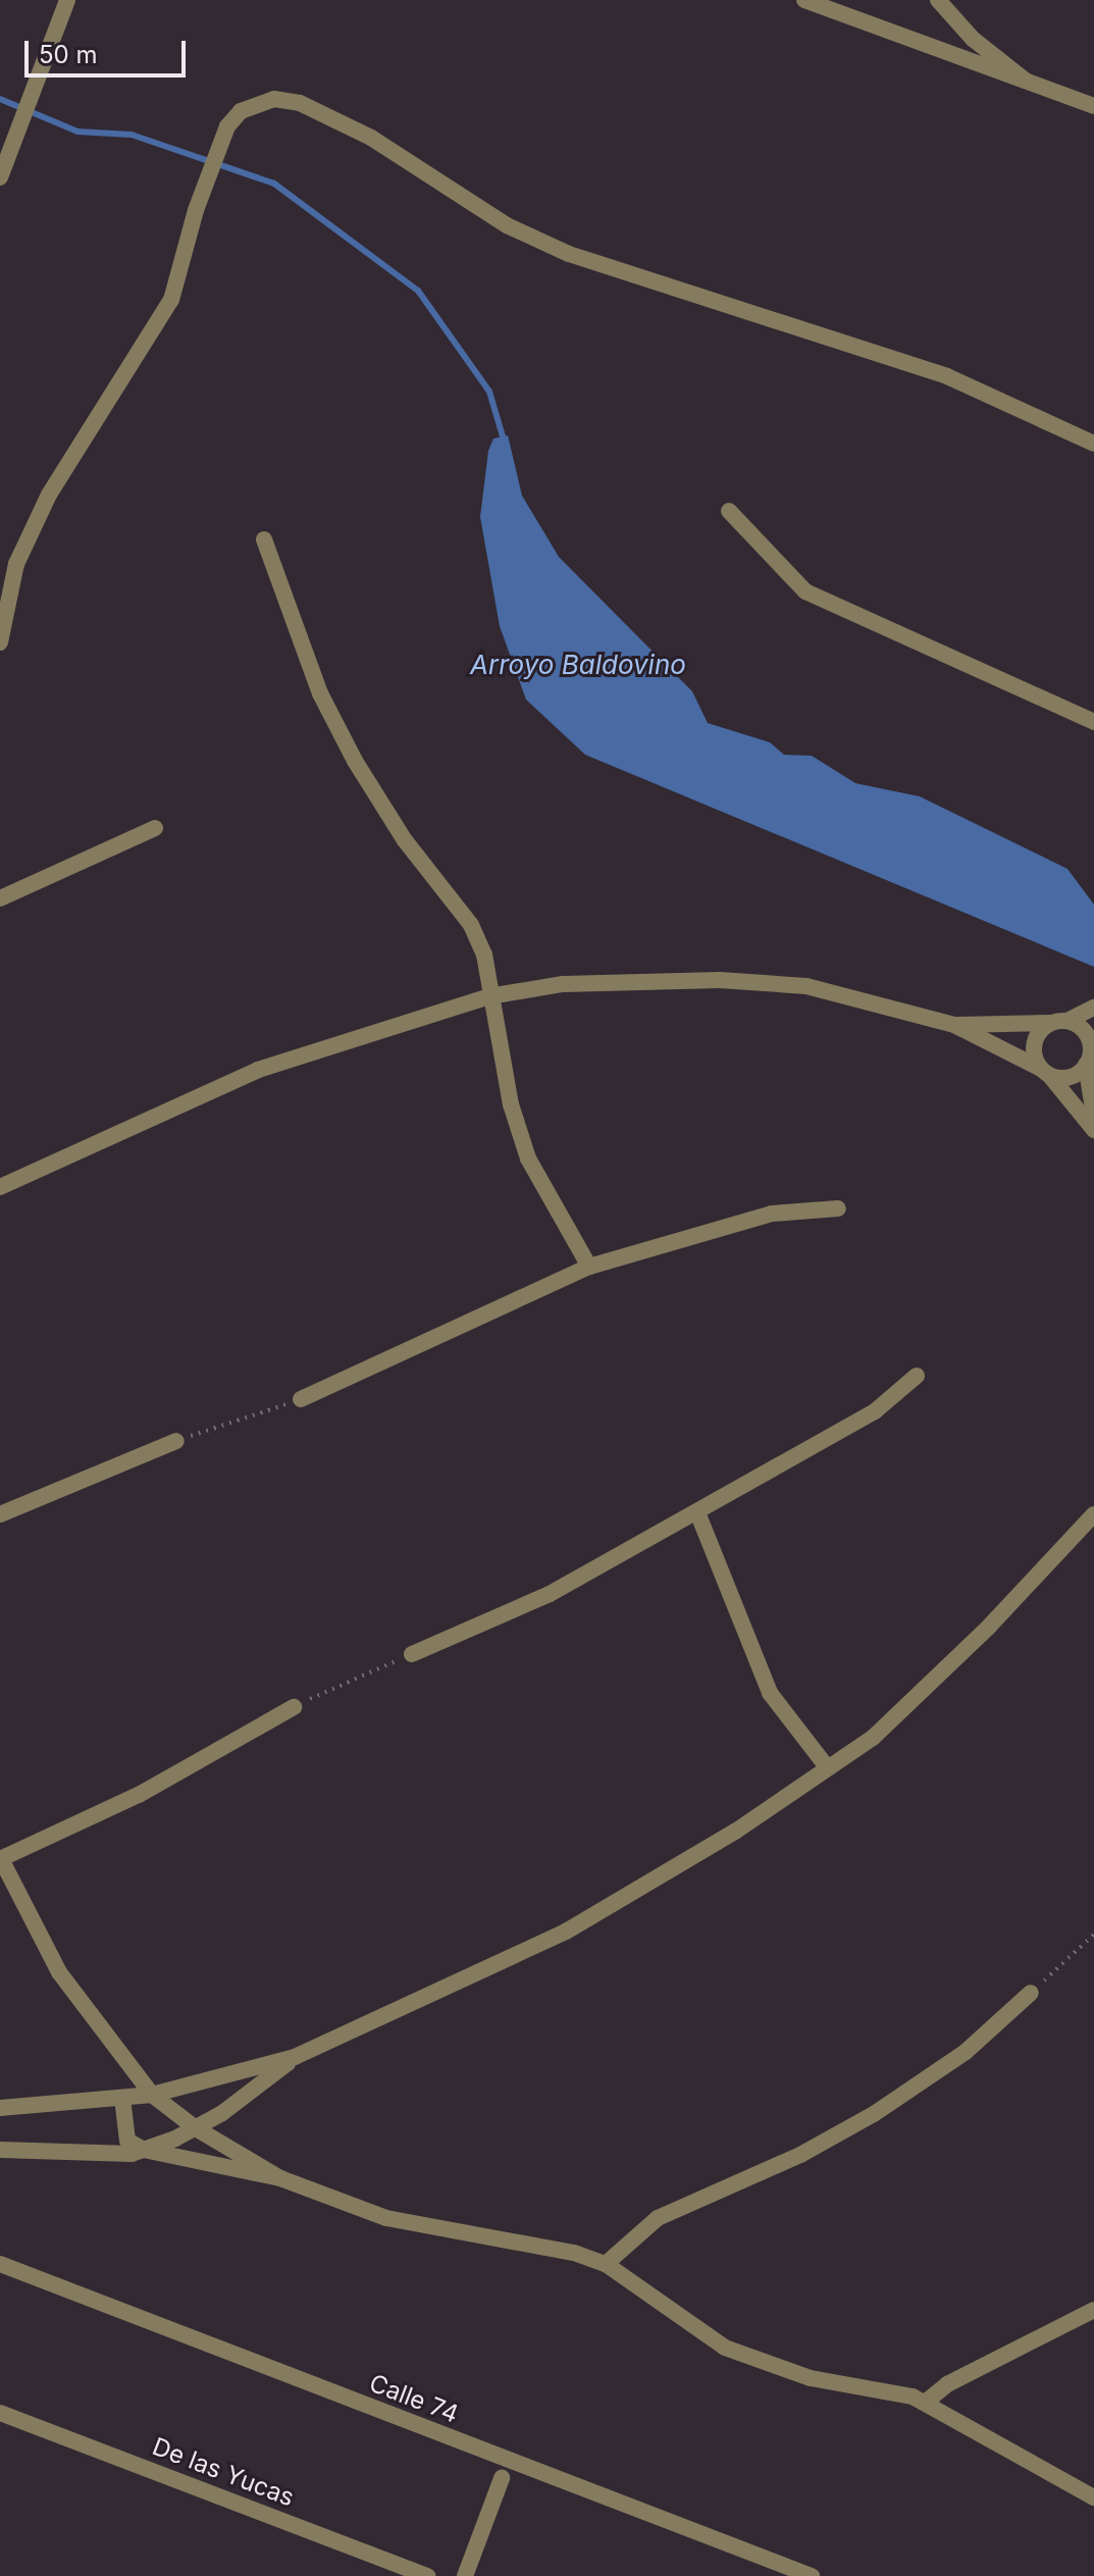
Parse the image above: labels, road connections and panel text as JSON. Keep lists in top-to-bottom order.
{
  "streets": {
    "street": ["Calle 74", "De las Yucas"]
  },
  "water": ["Arroyo Baldovino"],
  "scale_bar": "50 m"
}
